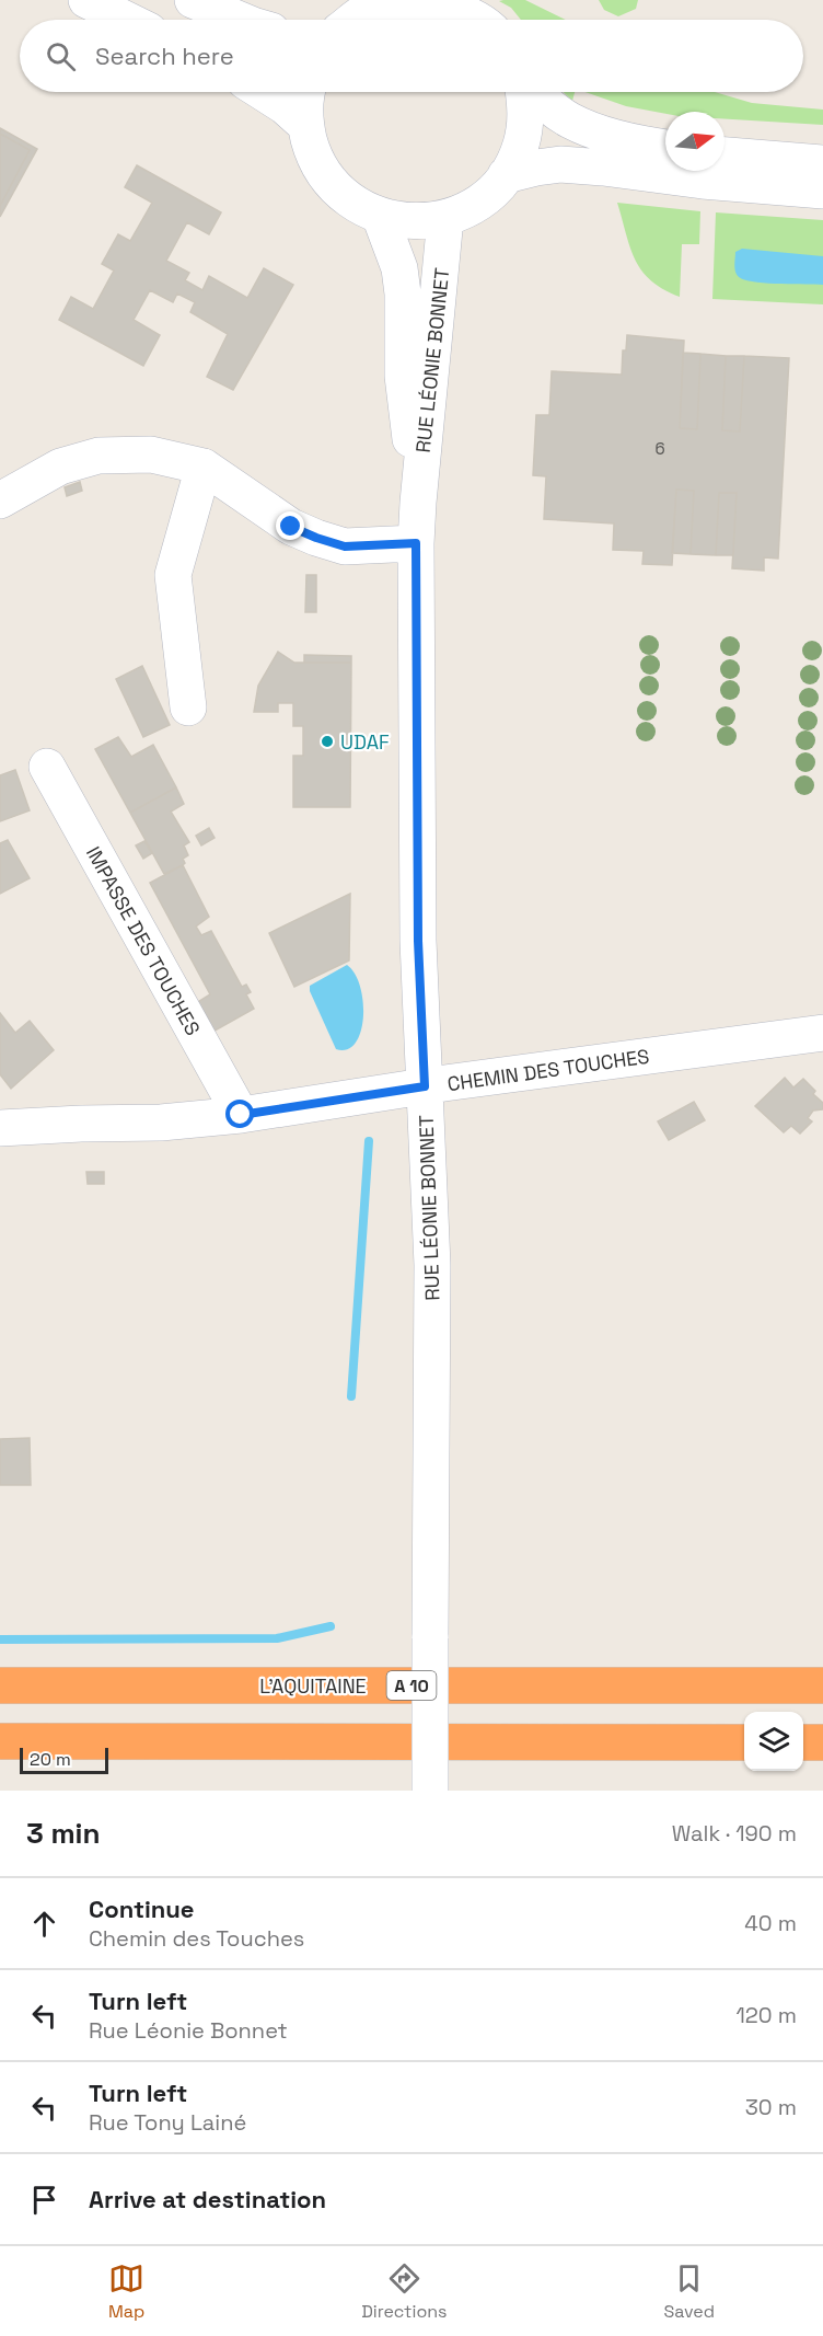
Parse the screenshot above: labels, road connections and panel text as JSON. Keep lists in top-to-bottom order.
{
  "streets": {
    "highway": ["L'AQUITAINE", "A 10"],
    "street": ["RUE LÉONIE BONNET", "IMPASSE DES TOUCHES", "CHEMIN DES TOUCHES"]
  },
  "crossings": [
    ["RUE LÉONIE BONNET", "CHEMIN DES TOUCHES"],
    ["IMPASSE DES TOUCHES", "CHEMIN DES TOUCHES"]
  ],
  "places": ["UDAF"],
  "house_numbers": ["6"],
  "scale_bar": "20 m",
  "north": "right",
  "page": {
    "search": "Search here",
    "scale": "20 m",
    "heading": ["3 min", "Walk · 190 m"],
    "list": [
      ["Continue", "Chemin des Touches", "40 m"],
      ["Turn left", "Rue Léonie Bonnet", "120 m"],
      ["Turn left", "Rue Tony Lainé", "30 m"],
      "Arrive at destination"
    ],
    "nav": ["Map", "Directions", "Saved"]
  }
}
